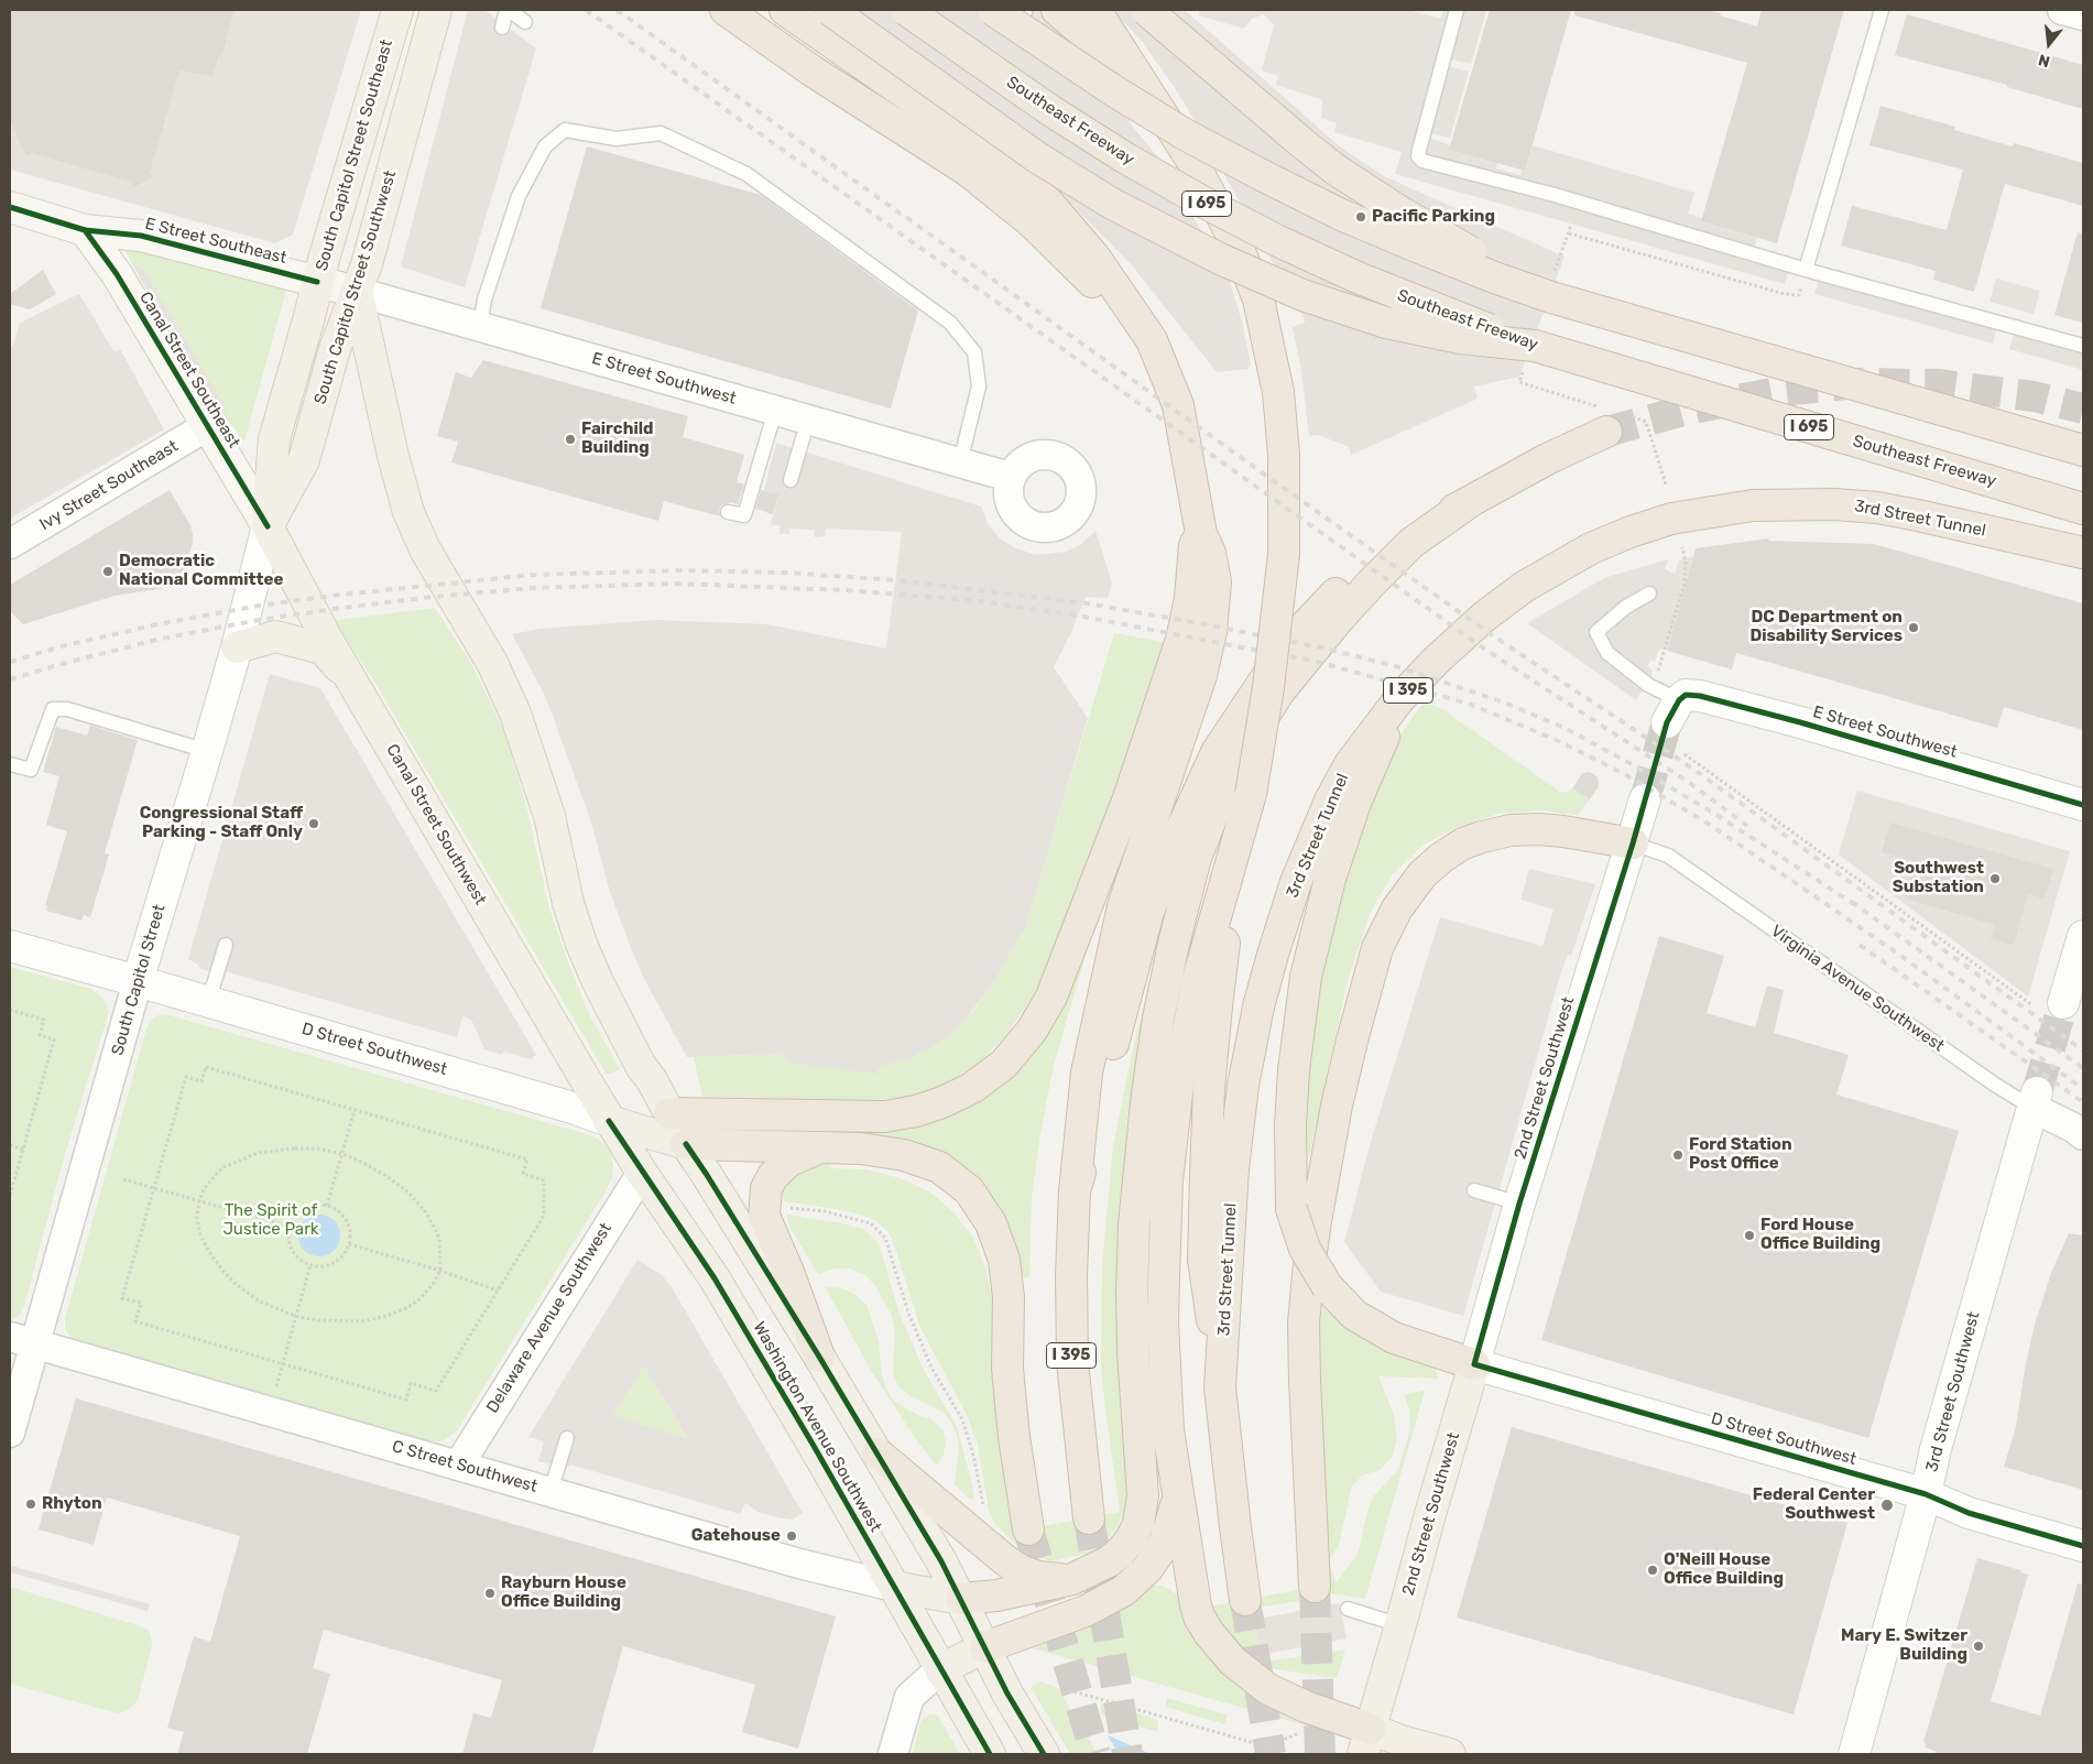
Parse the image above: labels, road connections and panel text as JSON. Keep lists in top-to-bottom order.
{
  "streets": {
    "highway": [
      "Southeast Freeway",
      "I 695",
      "3rd Street Tunnel",
      "I 395"
    ],
    "main road": [
      "South Capitol Street Southeast",
      "E Street Southeast",
      "South Capitol Street Southwest",
      "Canal Street Southeast",
      "E Street Southwest",
      "Canal Street Southwest",
      "2nd Street Southwest",
      "Washington Avenue Southwest"
    ],
    "street": [
      "Ivy Street Southeast",
      "South Capitol Street",
      "Virginia Avenue Southwest",
      "D Street Southwest",
      "Delaware Avenue Southwest",
      "3rd Street Southwest",
      "C Street Southwest"
    ]
  },
  "crossings": [
    ["South Capitol Street Southeast", "E Street Southeast"],
    ["South Capitol Street Southeast", "South Capitol Street Southwest"],
    ["South Capitol Street Southeast", "Canal Street Southeast"],
    ["South Capitol Street Southeast", "E Street Southwest"],
    ["South Capitol Street Southeast", "Canal Street Southwest"],
    ["South Capitol Street Southeast", "South Capitol Street"],
    ["E Street Southeast", "Canal Street Southeast"],
    ["E Street Southeast", "E Street Southwest"],
    ["South Capitol Street Southwest", "Canal Street Southeast"],
    ["South Capitol Street Southwest", "E Street Southwest"],
    ["South Capitol Street Southwest", "Canal Street Southwest"],
    ["South Capitol Street Southwest", "South Capitol Street"],
    ["Canal Street Southeast", "Ivy Street Southeast"],
    ["Canal Street Southeast", "Canal Street Southwest"],
    ["Canal Street Southeast", "South Capitol Street"],
    ["Canal Street Southwest", "South Capitol Street"],
    ["Canal Street Southwest", "D Street Southwest"],
    ["Canal Street Southwest", "Washington Avenue Southwest"],
    ["South Capitol Street", "D Street Southwest"],
    ["South Capitol Street", "C Street Southwest"],
    ["Virginia Avenue Southwest", "2nd Street Southwest"],
    ["Virginia Avenue Southwest", "3rd Street Southwest"],
    ["D Street Southwest", "2nd Street Southwest"],
    ["D Street Southwest", "3rd Street Southwest"],
    ["D Street Southwest", "Washington Avenue Southwest"],
    ["Delaware Avenue Southwest", "Washington Avenue Southwest"],
    ["Delaware Avenue Southwest", "C Street Southwest"],
    ["Washington Avenue Southwest", "C Street Southwest"]
  ],
  "parks": ["The Spirit of Justice Park"],
  "places": [
    "Pacific Parking",
    "Fairchild Building",
    "Democratic National Committee",
    "DC Department on Disability Services",
    "Congressional Staff Parking - Staff Only",
    "Southwest Substation",
    "Ford Station Post Office",
    "Ford House Office Building",
    "Rhyton",
    "Federal Center Southwest",
    "Gatehouse",
    "O'Neill House Office Building",
    "Rayburn House Office Building",
    "Mary E. Switzer Building"
  ],
  "north": "bottom"
}
